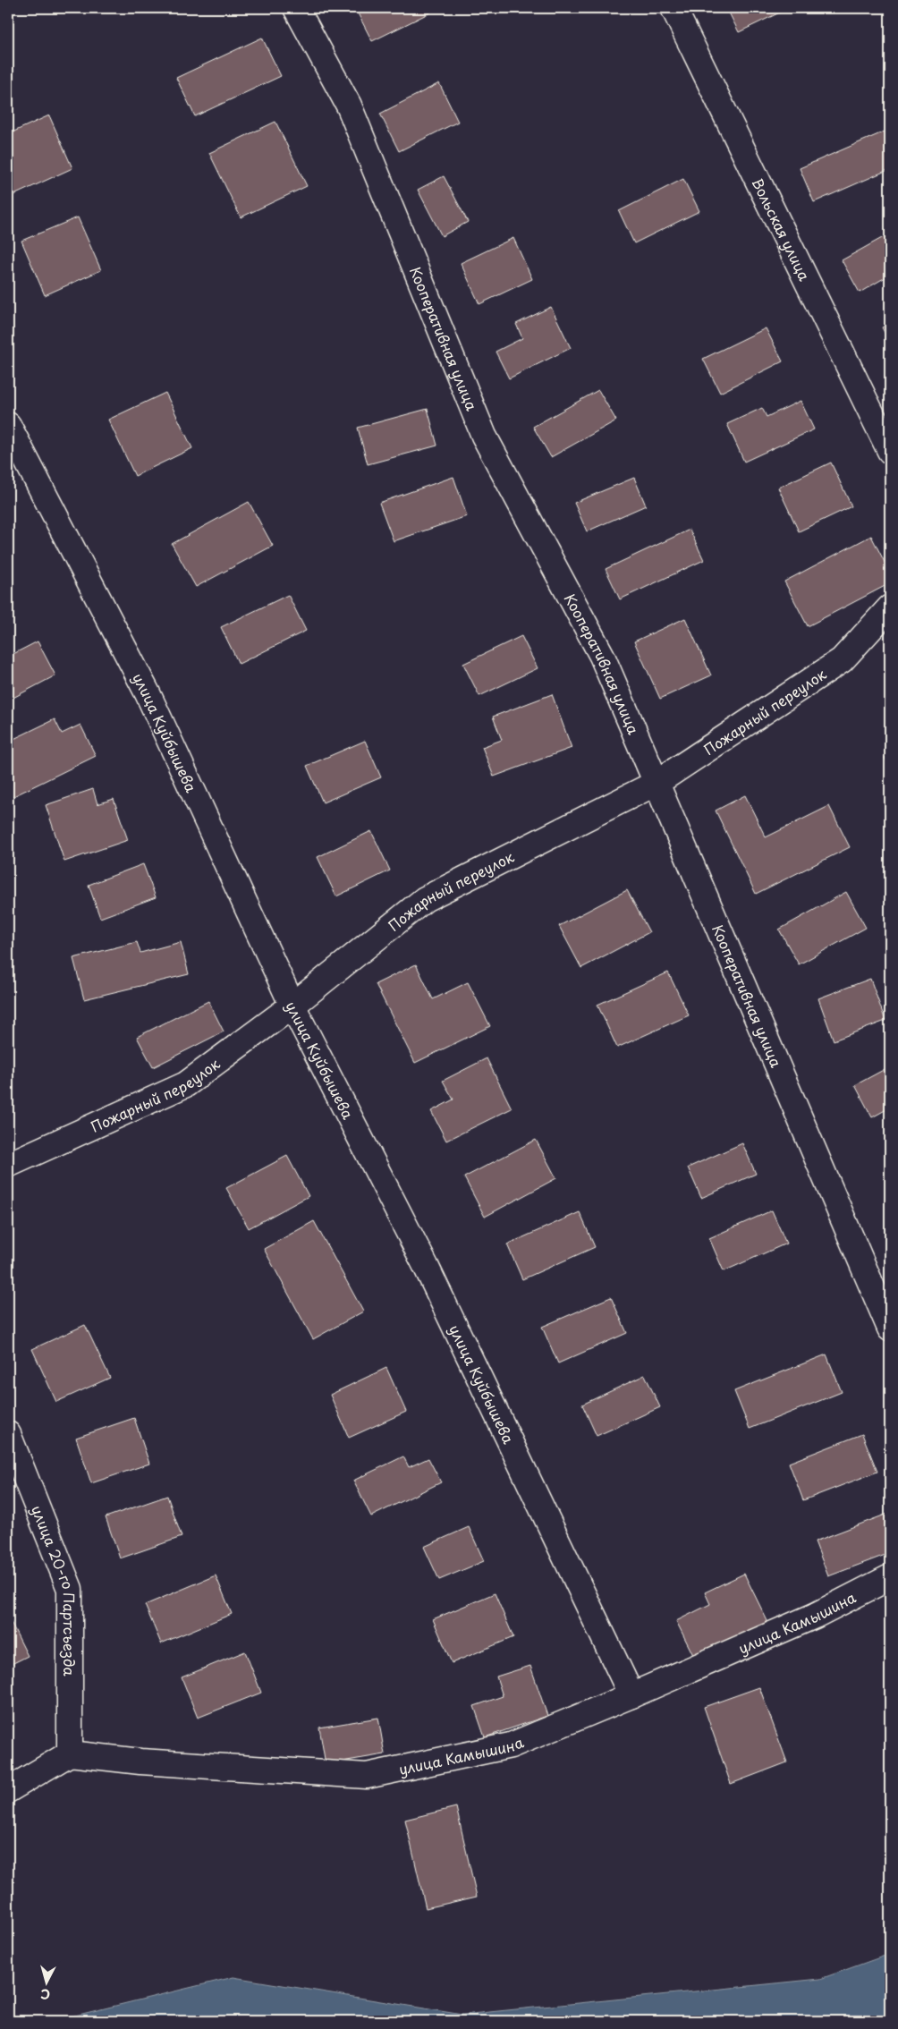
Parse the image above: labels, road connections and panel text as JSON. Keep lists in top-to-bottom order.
{
  "streets": {
    "street": [
      "Вольская улица",
      "Кооперативная улица",
      "Пожарный переулок",
      "улица Куйбышева",
      "улица 20-го Партсъезда",
      "улица Камышина"
    ]
  },
  "crossings": [
    ["Кооперативная улица", "Пожарный переулок"],
    ["Пожарный переулок", "улица Куйбышева"],
    ["улица Куйбышева", "улица Камышина"],
    ["улица 20-го Партсъезда", "улица Камышина"]
  ],
  "north": "bottom"
}
